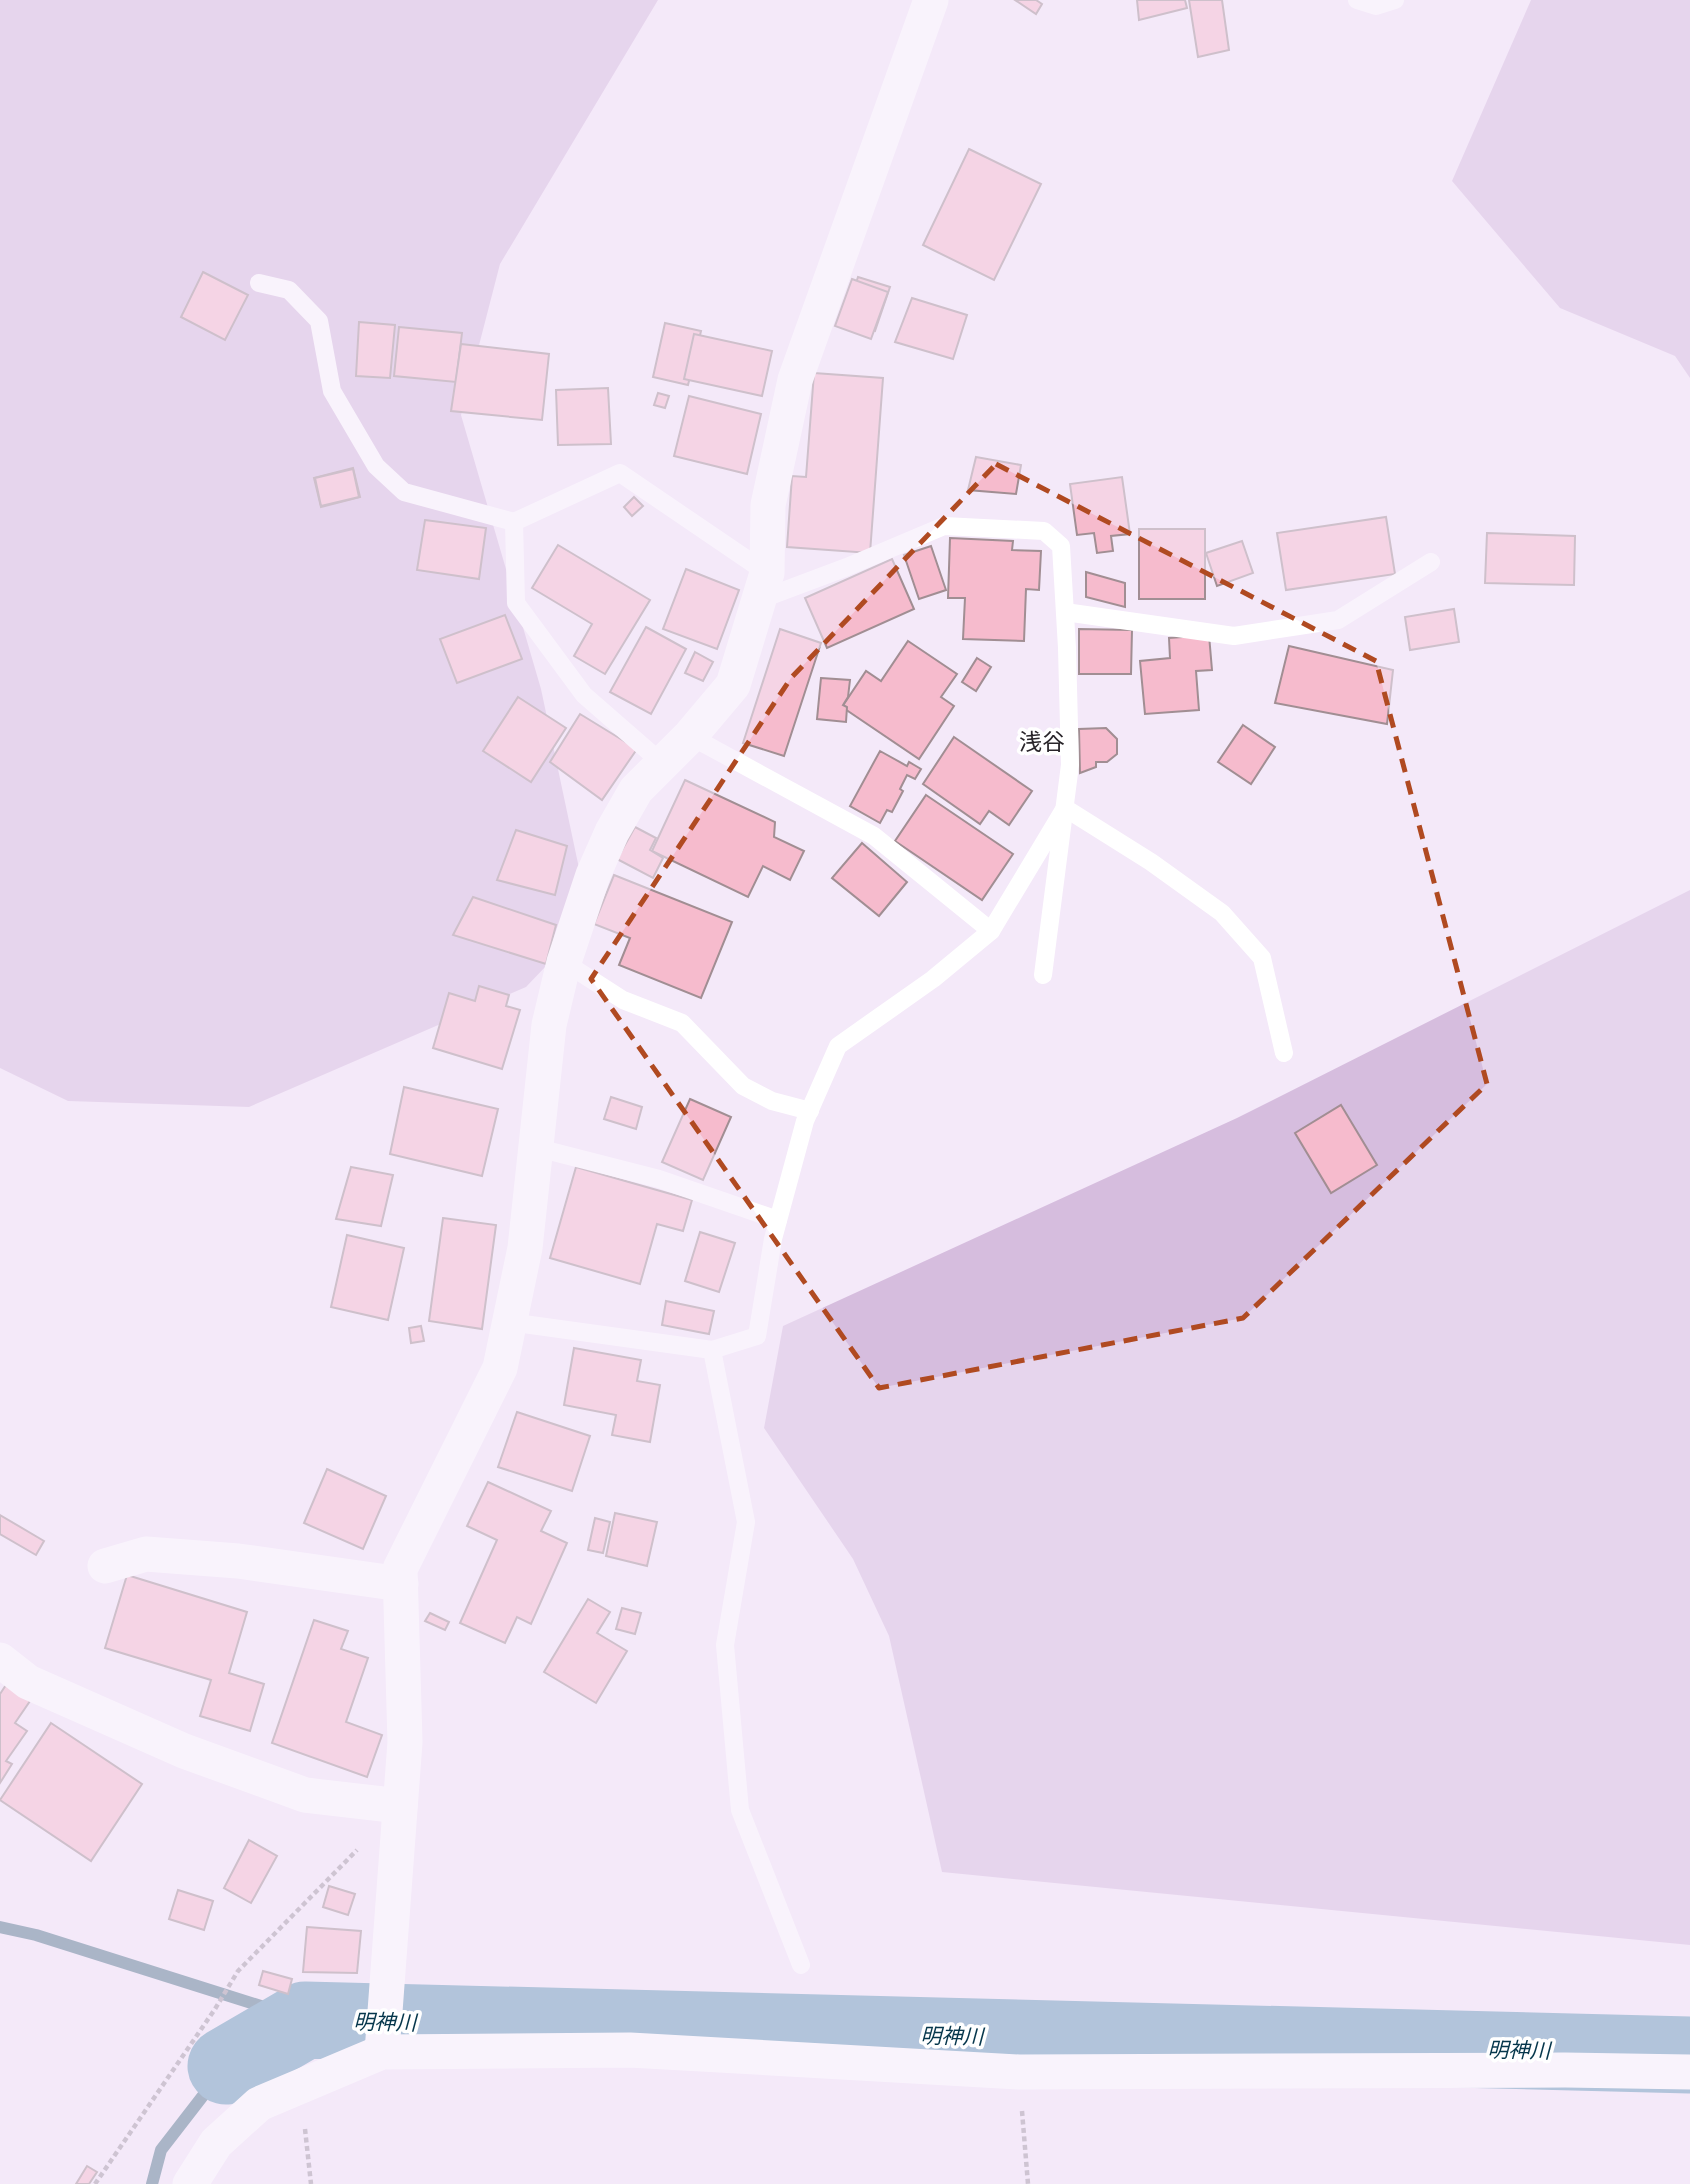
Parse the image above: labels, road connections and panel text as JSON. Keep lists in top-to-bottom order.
{
  "districts": ["浅谷"],
  "water": ["明神川"]
}
